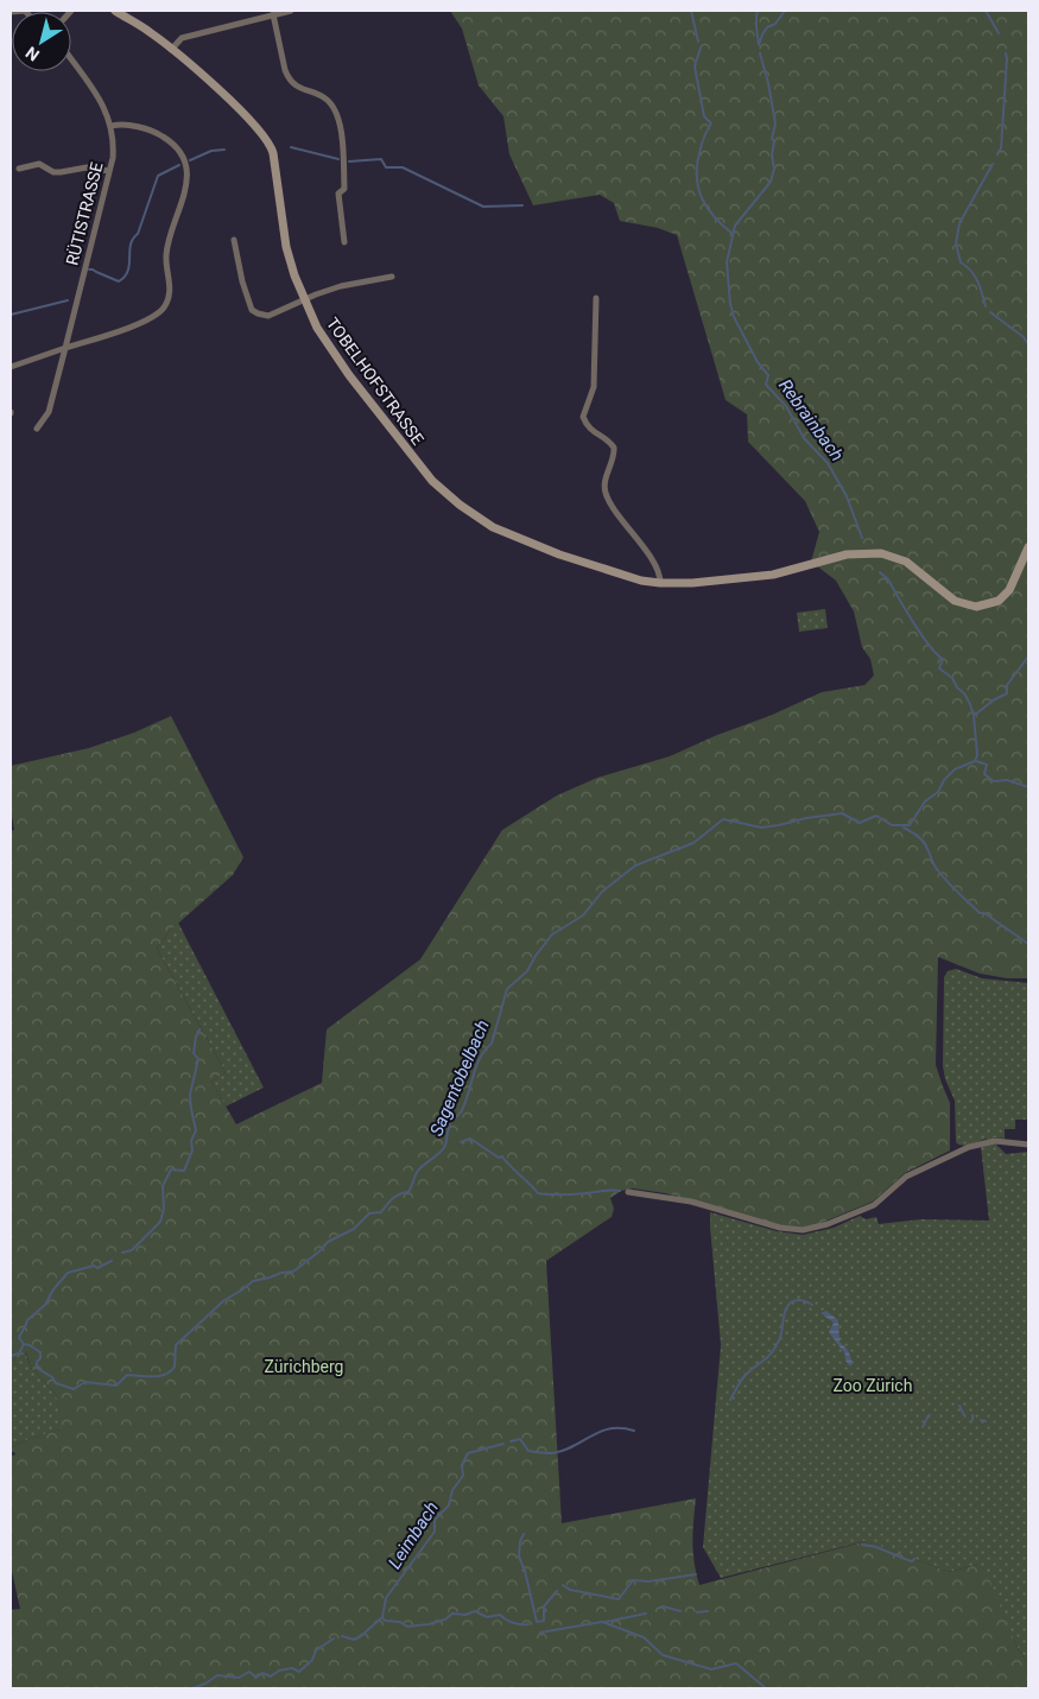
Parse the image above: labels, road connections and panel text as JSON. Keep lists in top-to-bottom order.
{
  "streets": {
    "main road": ["TOBELHOFSTRASSE"],
    "street": ["RÜTISTRASSE"]
  },
  "water": ["Rebrainbach", "Sagentobelbach", "Leimbach"],
  "parks": ["Zürichberg", "Zoo Zürich"],
  "north": "bottom left"
}
